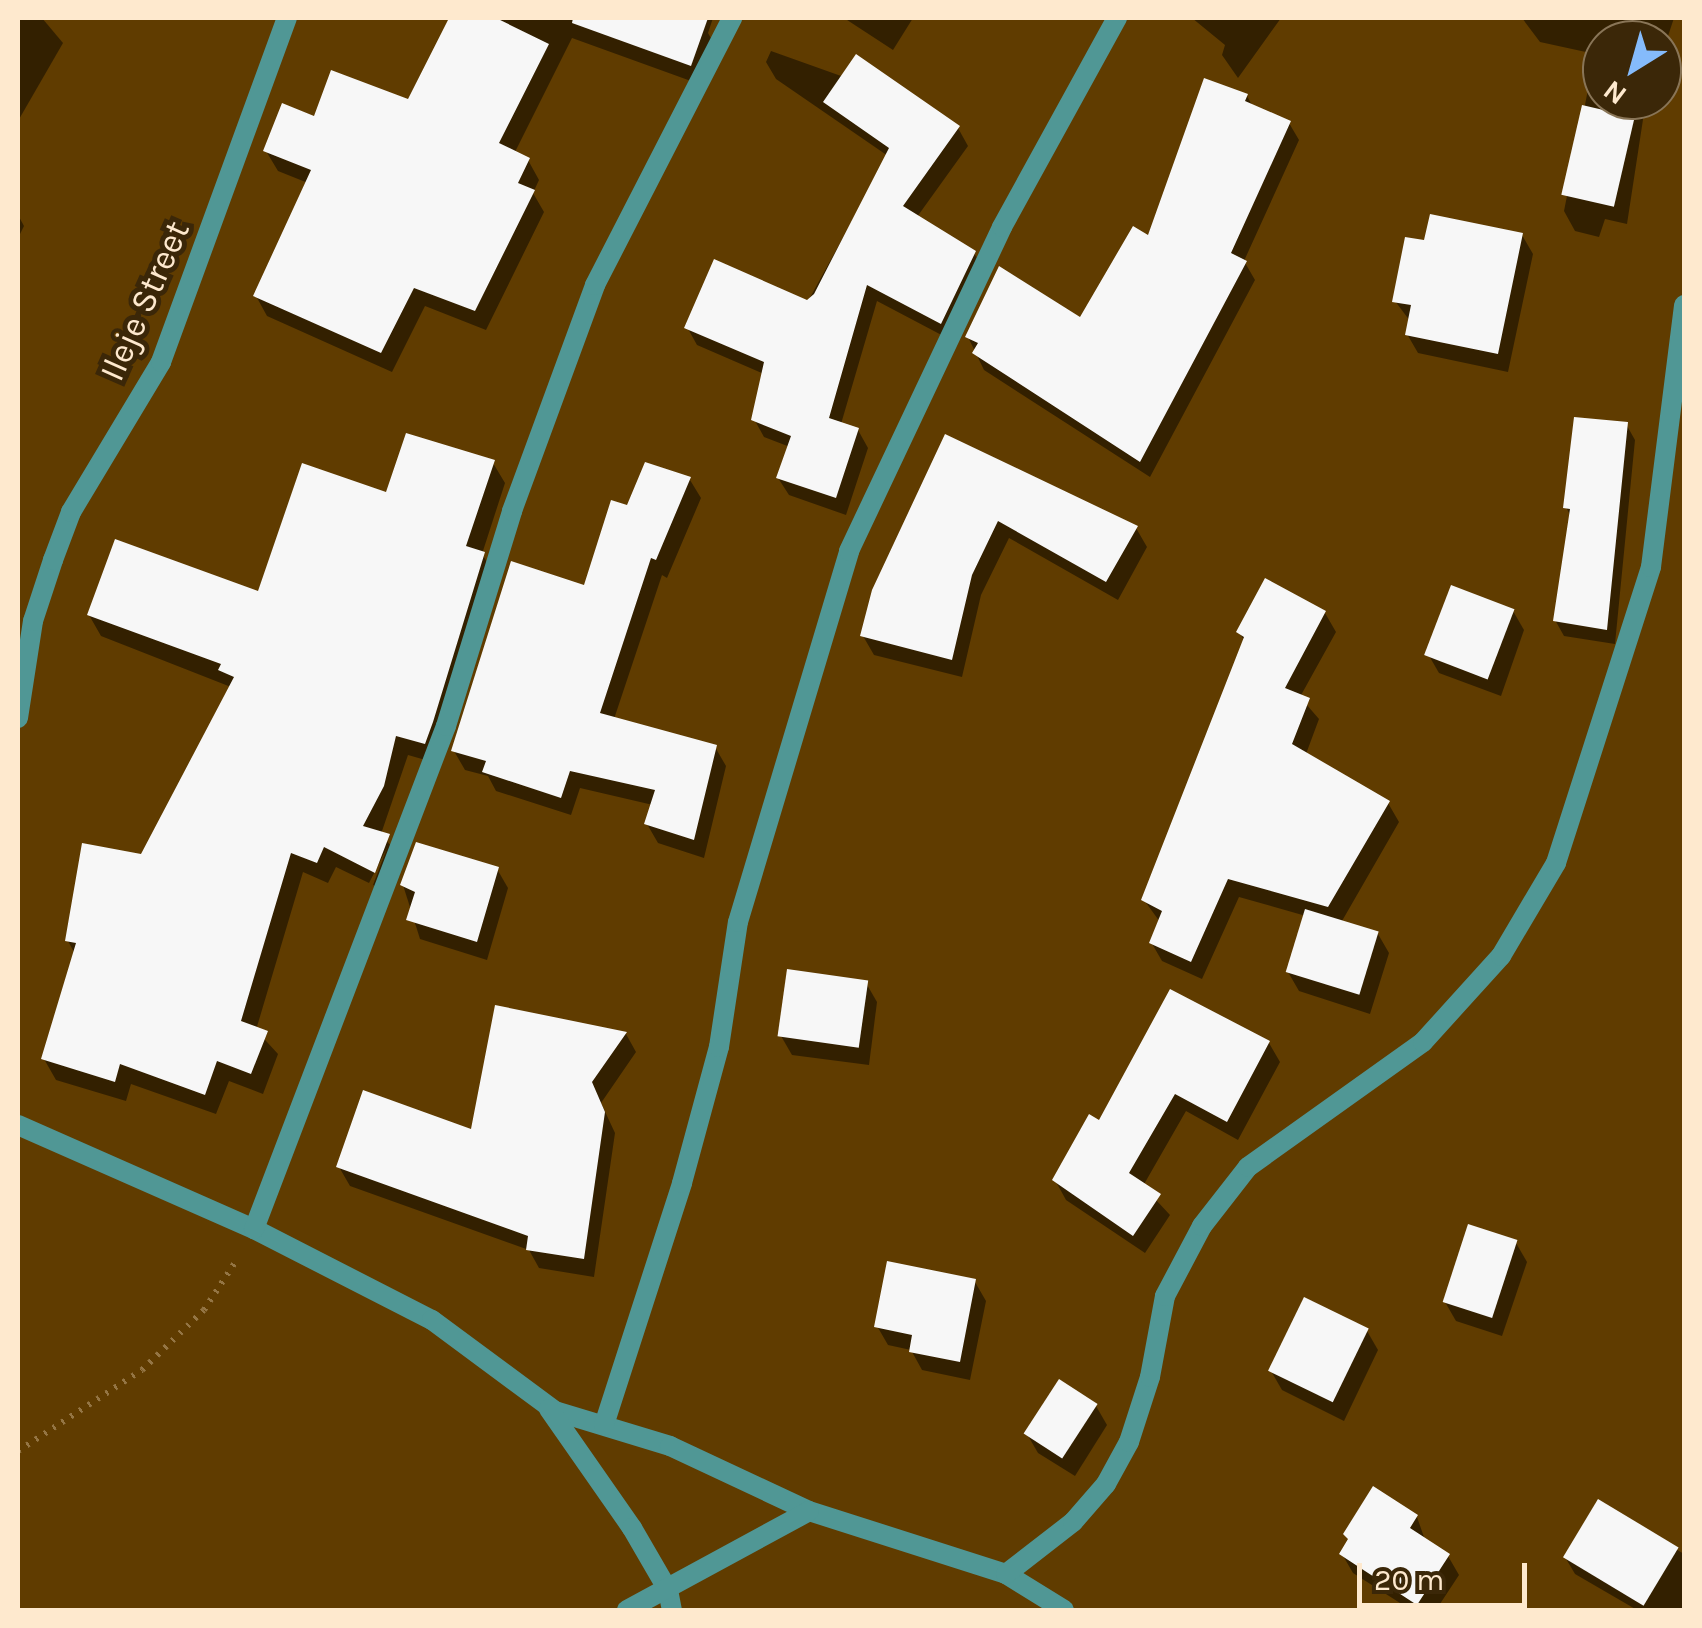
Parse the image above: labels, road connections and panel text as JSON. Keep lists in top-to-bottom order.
{
  "streets": {
    "street": ["Ileje Street"]
  },
  "scale_bar": "20 m",
  "north": "bottom left"
}
